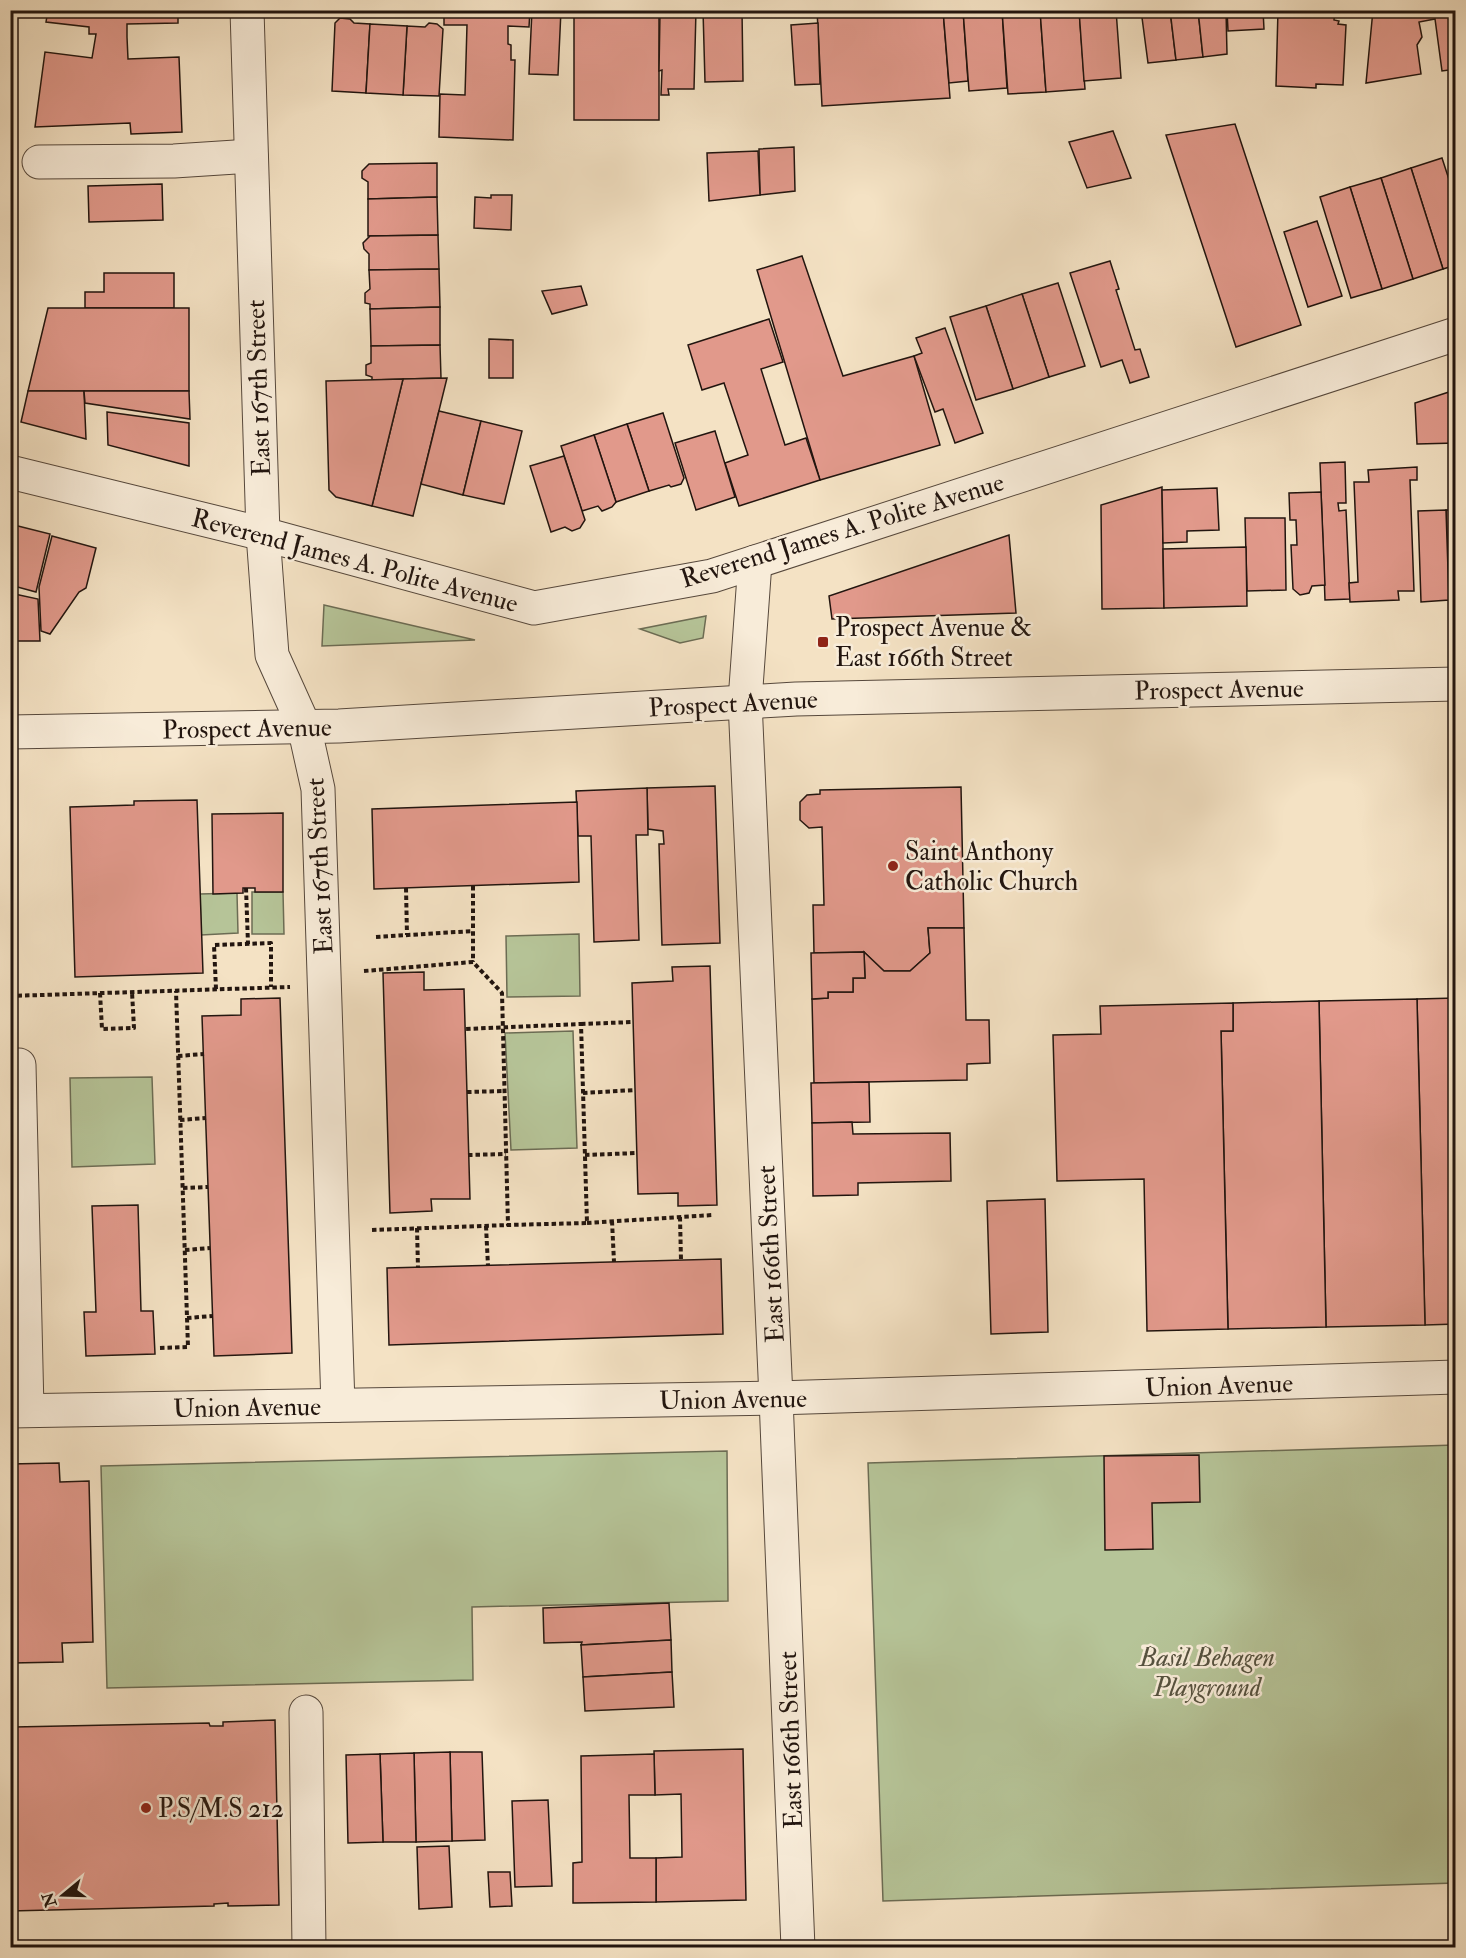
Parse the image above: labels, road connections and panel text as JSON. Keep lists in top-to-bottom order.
{
  "streets": {
    "street": [
      "East 167th Street",
      "Reverend James A. Polite Avenue",
      "Prospect Avenue",
      "East 166th Street",
      "Union Avenue"
    ]
  },
  "crossings": [
    ["East 167th Street", "Reverend James A. Polite Avenue"],
    ["East 167th Street", "Prospect Avenue"],
    ["East 167th Street", "Union Avenue"],
    ["Reverend James A. Polite Avenue", "East 166th Street"],
    ["Prospect Avenue", "East 166th Street"],
    ["East 166th Street", "Union Avenue"]
  ],
  "parks": ["Basil Behagen Playground"],
  "places": {
    "transit": ["Prospect Avenue & East 166th Street"],
    "other": ["Saint Anthony Catholic Church", "P.S/M.S 212"]
  },
  "north": "left"
}
